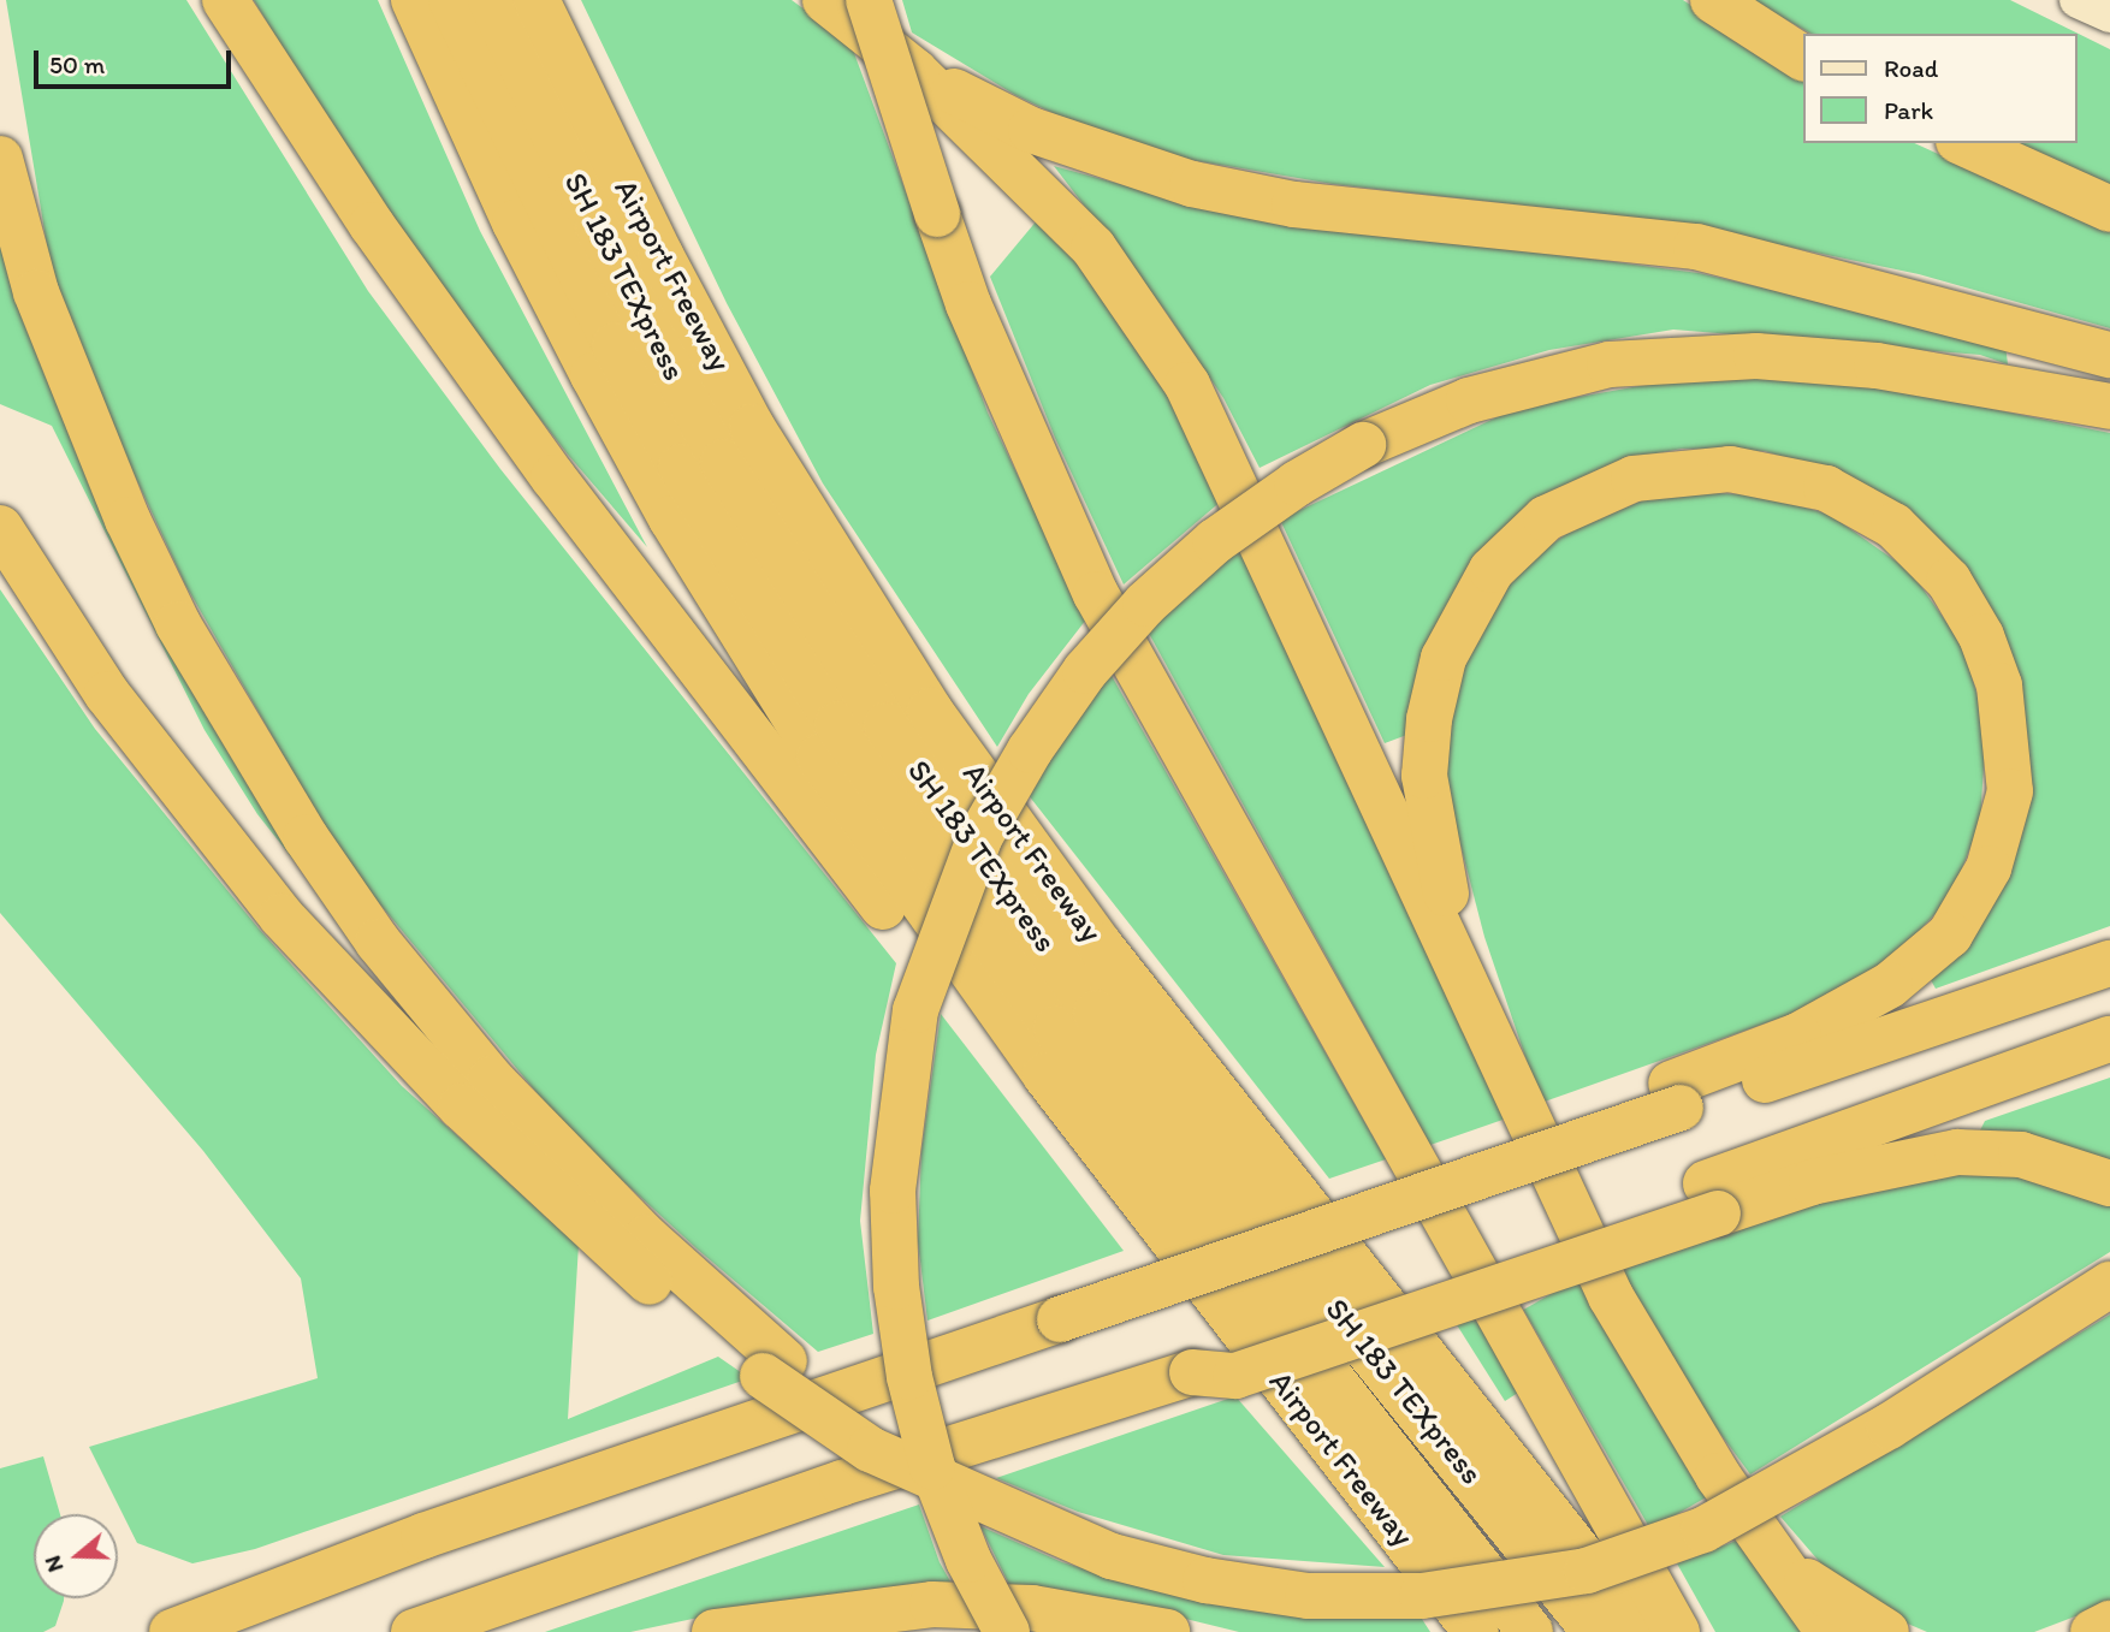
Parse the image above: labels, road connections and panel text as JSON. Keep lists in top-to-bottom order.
{
  "streets": {
    "highway": ["Airport Freeway", "SH 183 TEXpress"]
  },
  "legend": ["Road", "Park"],
  "scale_bar": "50 m",
  "north": "left"
}
